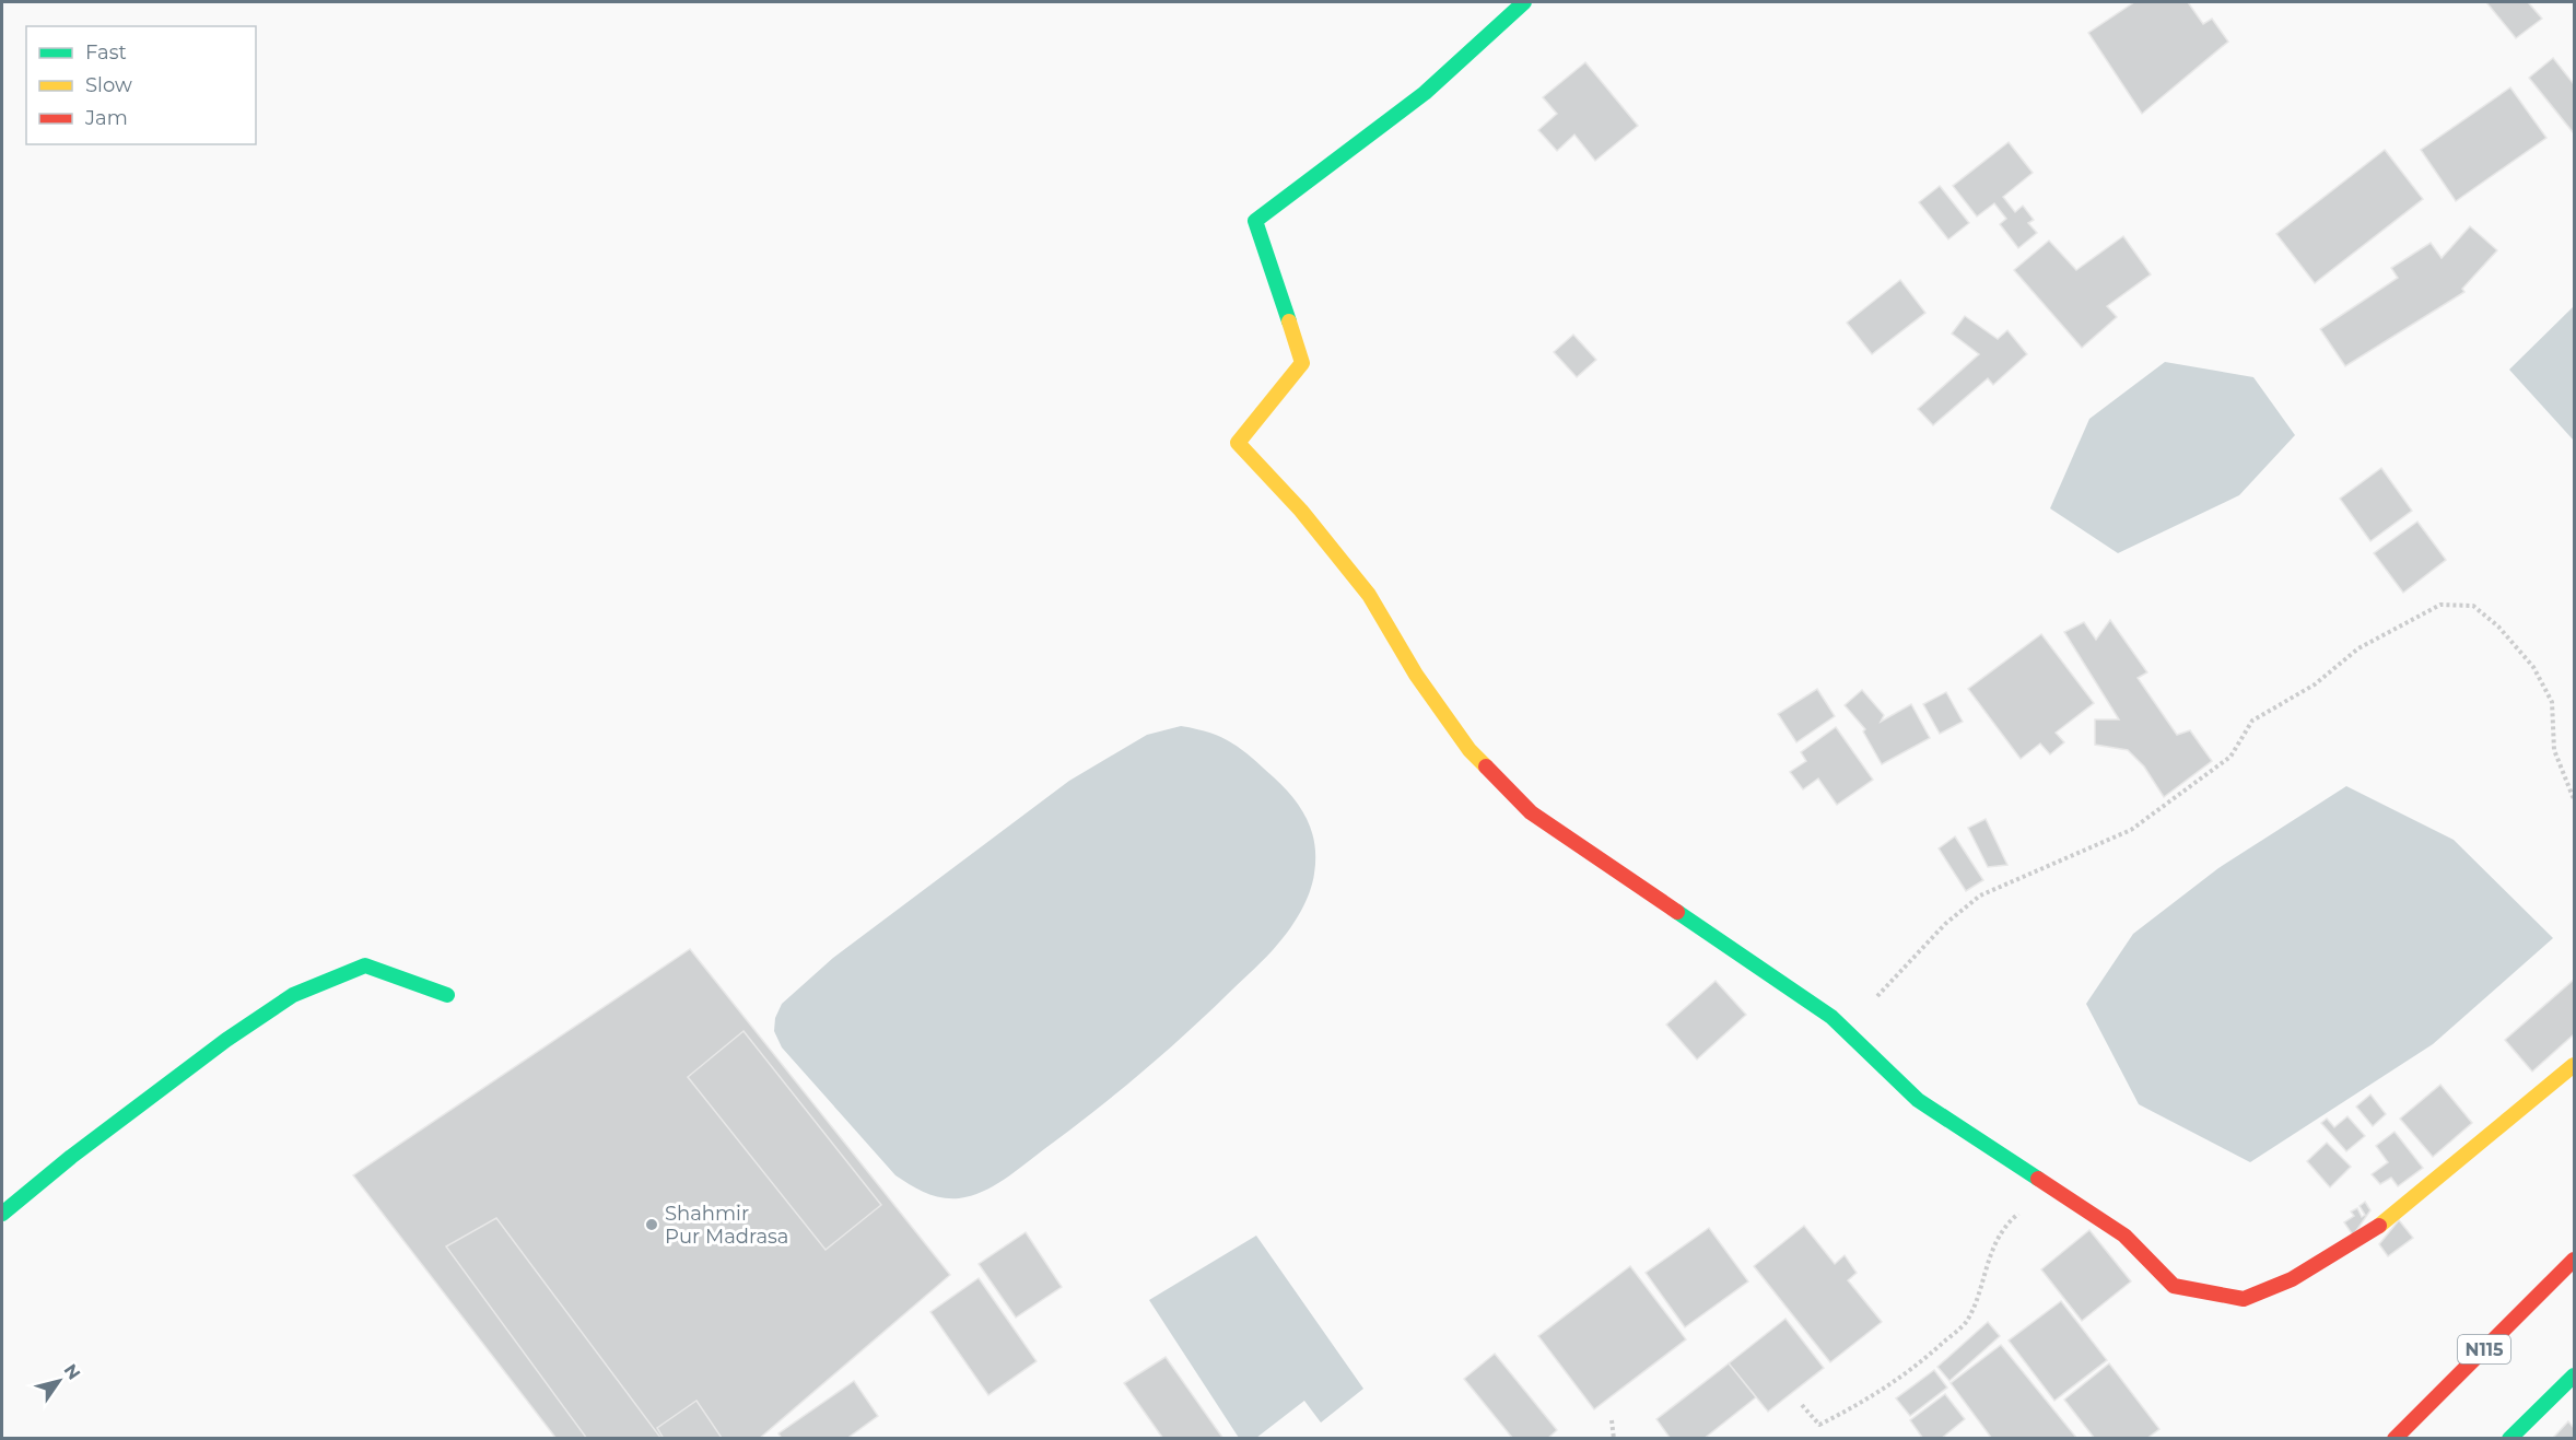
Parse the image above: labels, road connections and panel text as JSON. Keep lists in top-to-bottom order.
{
  "streets": {
    "main road": ["N115"]
  },
  "places": ["Shahmir Pur Madrasa"],
  "legend": ["Fast", "Slow", "Jam"],
  "north": "top right"
}
